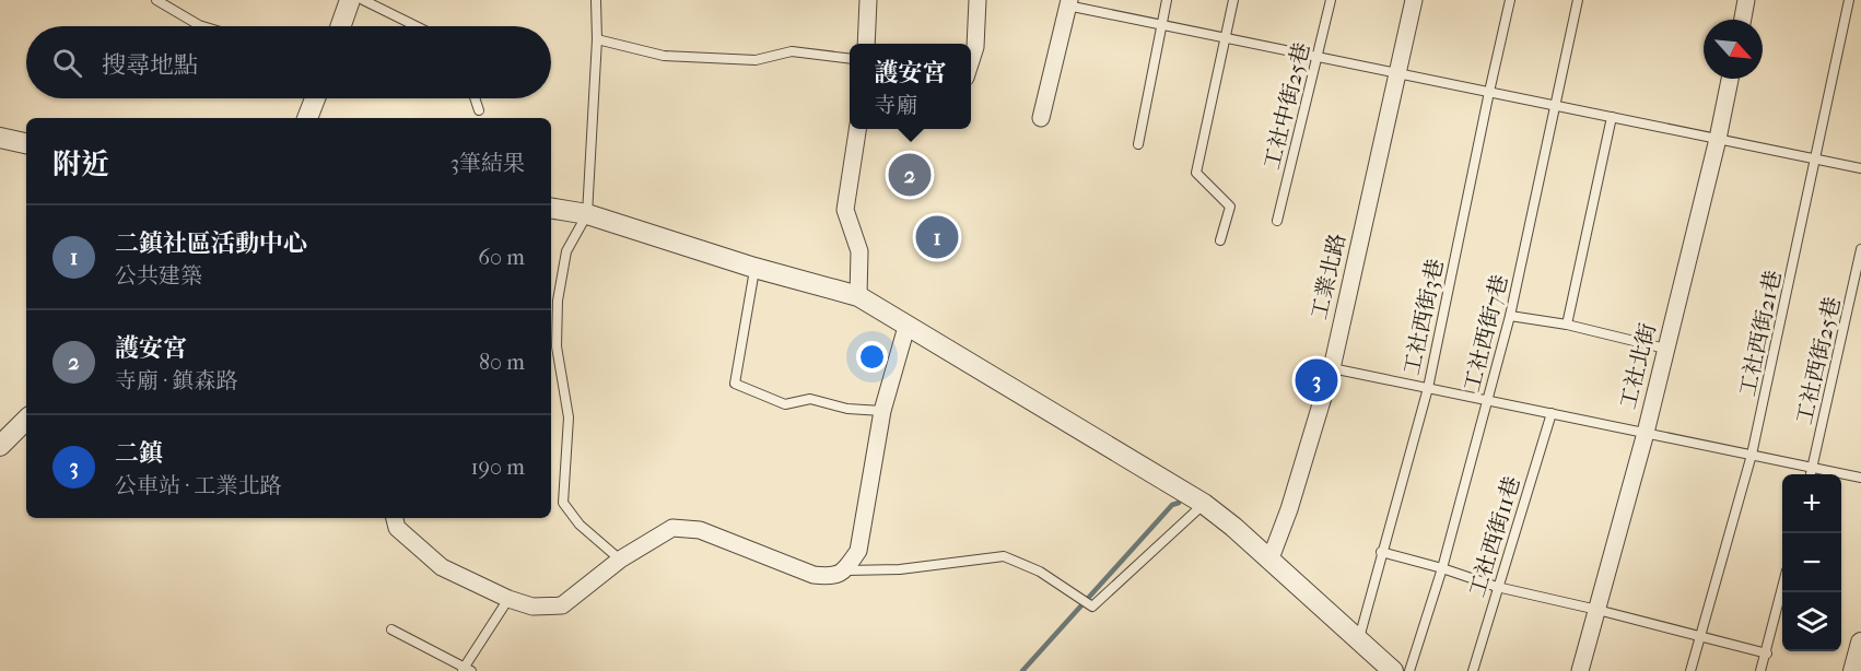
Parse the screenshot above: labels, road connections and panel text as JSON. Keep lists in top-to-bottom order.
{
  "streets": {
    "street": ["工業北路", "工社北街"],
    "lane": [
      "工社中街25巷",
      "工社西街3巷",
      "工社西街7巷",
      "工社西街21巷",
      "工社西街25巷",
      "工社西街11巷"
    ]
  },
  "north": "bottom right",
  "page": {
    "search": "搜尋地點",
    "popup": ["護安宮", "寺廟"],
    "heading": ["附近", "3筆結果"],
    "pins": ["2", "1", "3"],
    "list": [
      {
        "mark": "1",
        "name": "二鎮社區活動中心",
        "note": "公共建築",
        "value": "60 m"
      },
      {
        "mark": "2",
        "name": "護安宮",
        "note": "寺廟 · 鎮森路",
        "value": "80 m"
      },
      {
        "mark": "3",
        "name": "二鎮",
        "note": "公車站 · 工業北路",
        "value": "190 m"
      }
    ],
    "map_buttons": ["+", "−"]
  }
}
